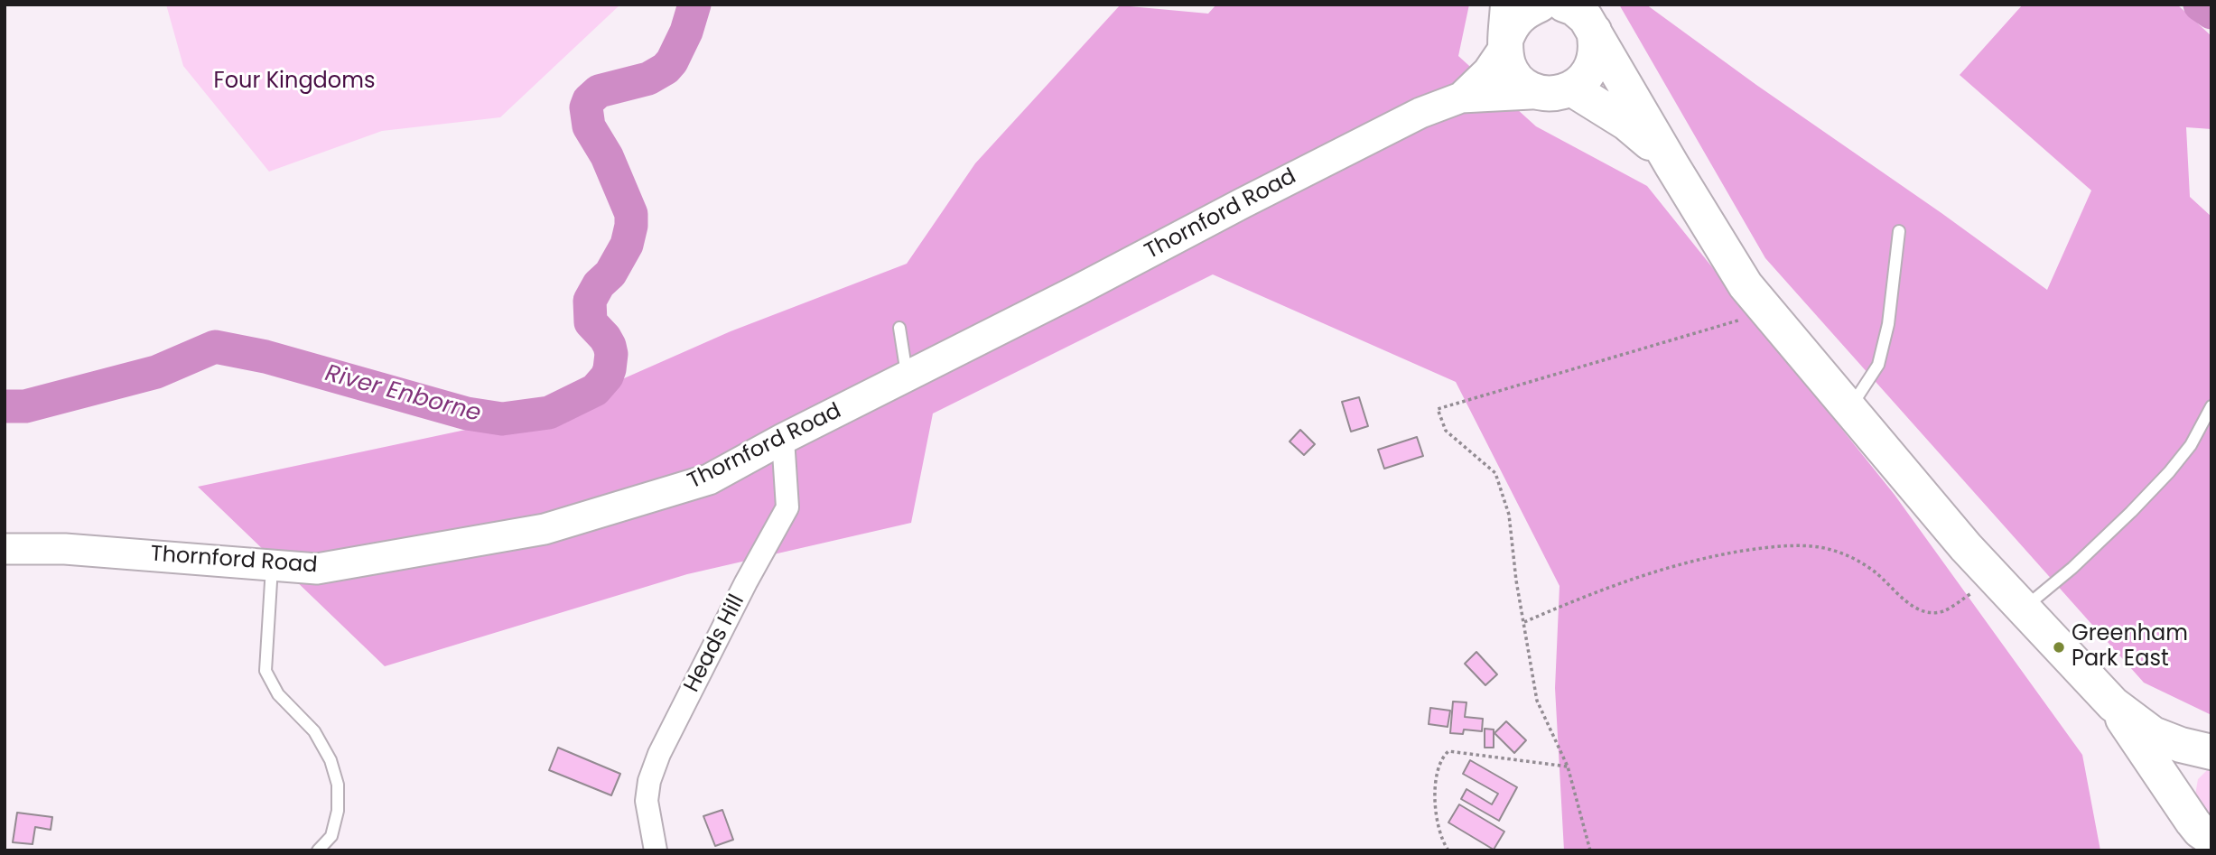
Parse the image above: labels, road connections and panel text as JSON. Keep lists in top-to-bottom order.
{
  "streets": {
    "street": ["Thornford Road", "Heads Hill"]
  },
  "crossings": [
    ["Thornford Road", "Heads Hill"]
  ],
  "water": ["River Enborne"],
  "parks": ["Four Kingdoms"],
  "places": ["Greenham Park East"]
}
